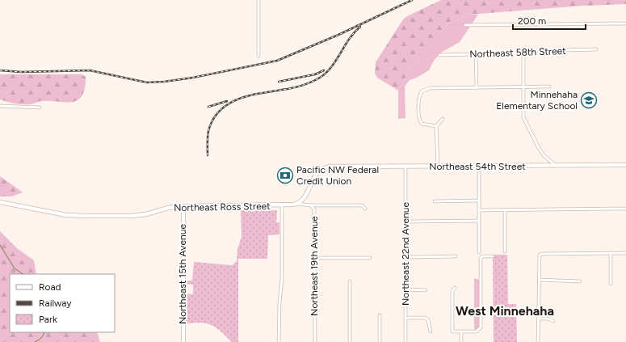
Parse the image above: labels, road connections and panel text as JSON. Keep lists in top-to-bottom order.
{
  "streets": {
    "street": [
      "Northeast 58th Street",
      "Northeast 54th Street",
      "Northeast Ross Street",
      "Northeast 22nd Avenue",
      "Northeast 19th Avenue",
      "Northeast 15th Avenue"
    ]
  },
  "crossings": [
    ["Northeast 54th Street", "Northeast Ross Street"],
    ["Northeast 54th Street", "Northeast 22nd Avenue"],
    ["Northeast 54th Street", "Northeast 19th Avenue"],
    ["Northeast Ross Street", "Northeast 19th Avenue"],
    ["Northeast Ross Street", "Northeast 15th Avenue"]
  ],
  "districts": ["West Minnehaha"],
  "places": {
    "school or university": ["Minnehaha Elementary School"],
    "bank": ["Pacific NW Federal Credit Union"]
  },
  "legend": ["Road", "Railway", "Park"],
  "scale_bar": "200 m"
}
